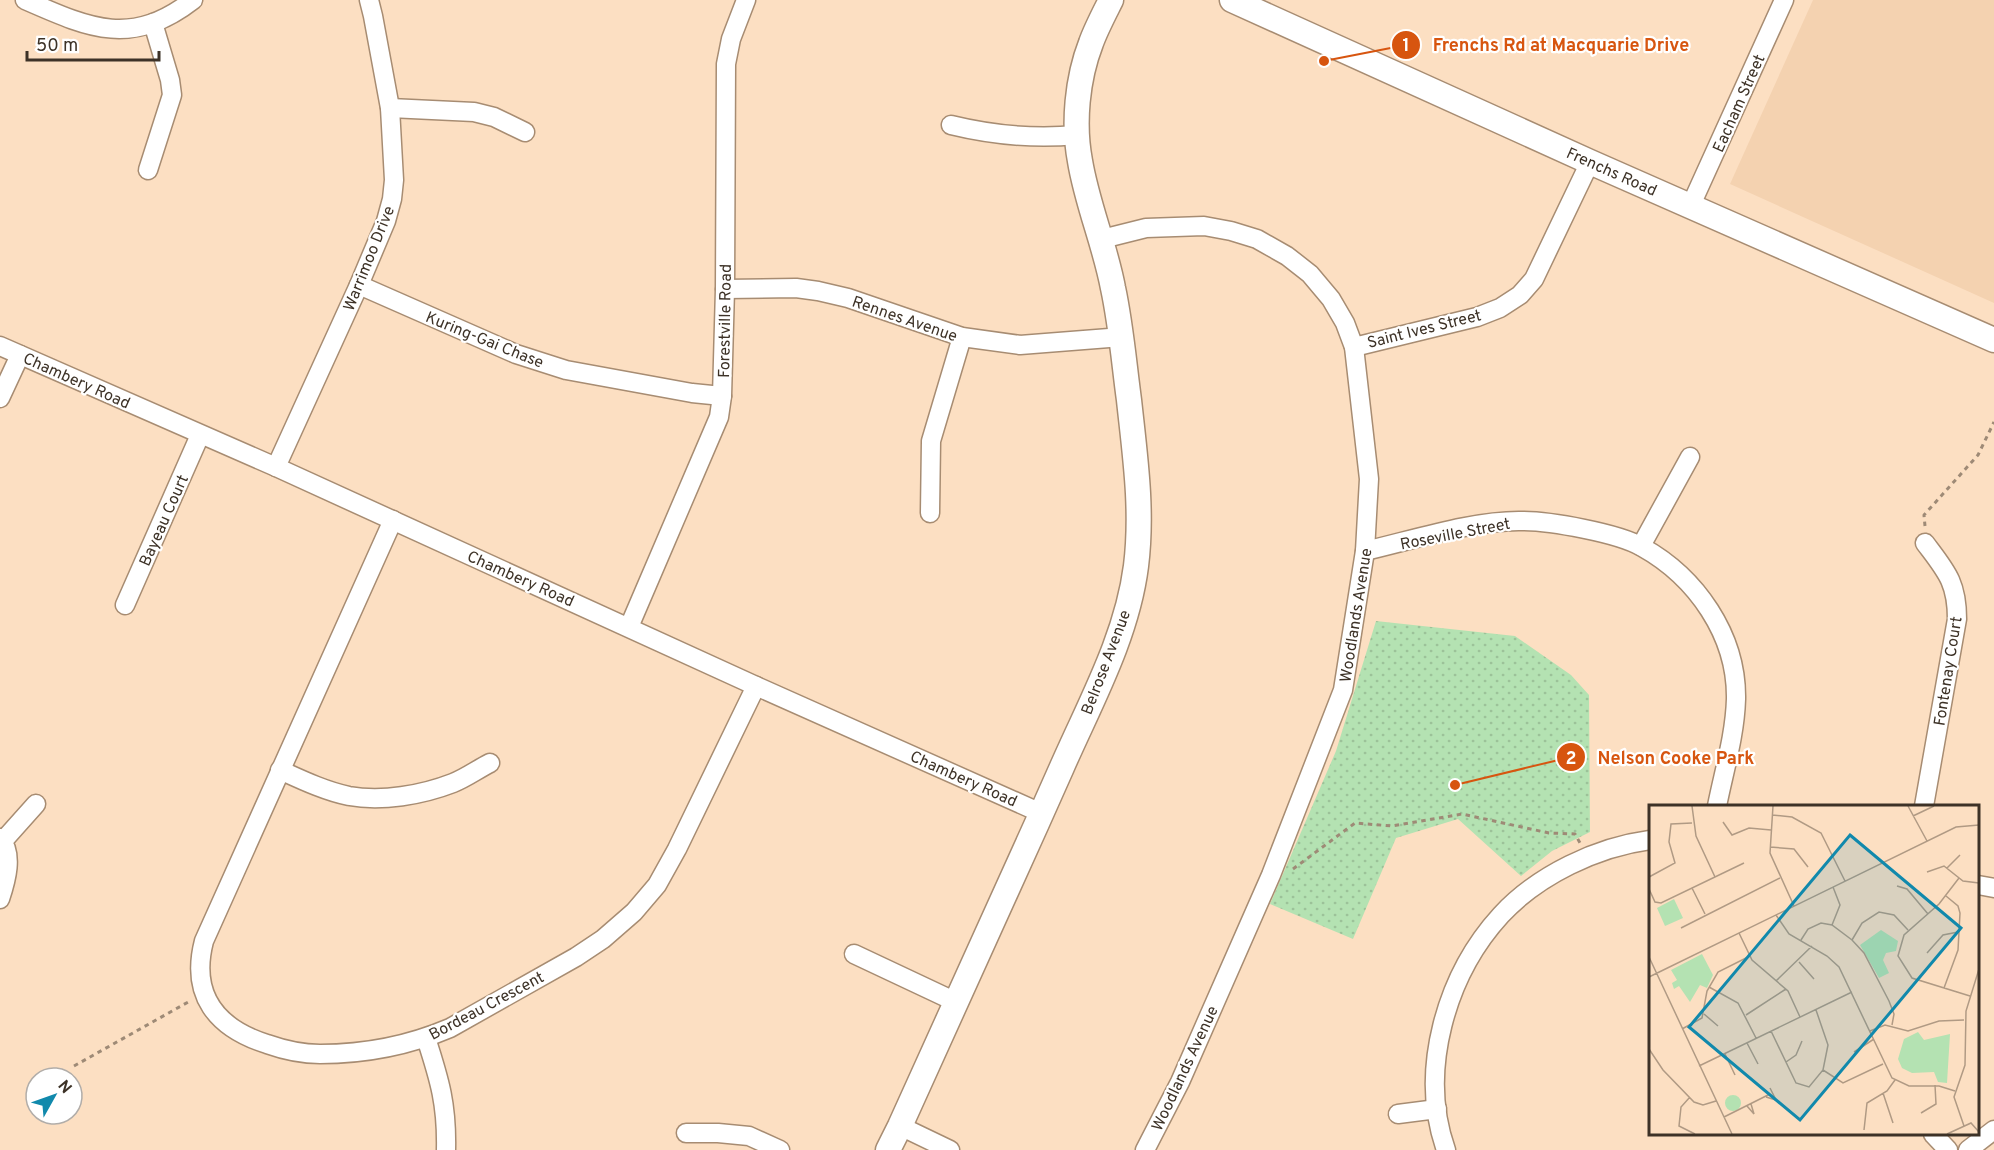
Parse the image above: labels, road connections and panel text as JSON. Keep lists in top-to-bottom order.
{
  "streets": {
    "street": [
      "Eacham Street",
      "Frenchs Road",
      "Warrimoo Drive",
      "Rennes Avenue",
      "Forestville Road",
      "Saint Ives Street",
      "Kuring-Gai Chase",
      "Chambery Road",
      "Bayeau Court",
      "Roseville Street",
      "Woodlands Avenue",
      "Belrose Avenue",
      "Fontenay Court",
      "Bordeau Crescent"
    ]
  },
  "crossings": [
    ["Eacham Street", "Frenchs Road"],
    ["Frenchs Road", "Saint Ives Street"],
    ["Warrimoo Drive", "Kuring-Gai Chase"],
    ["Warrimoo Drive", "Chambery Road"],
    ["Rennes Avenue", "Forestville Road"],
    ["Rennes Avenue", "Belrose Avenue"],
    ["Forestville Road", "Kuring-Gai Chase"],
    ["Forestville Road", "Chambery Road"],
    ["Saint Ives Street", "Woodlands Avenue"],
    ["Chambery Road", "Bayeau Court"],
    ["Chambery Road", "Belrose Avenue"],
    ["Chambery Road", "Bordeau Crescent"],
    ["Roseville Street", "Woodlands Avenue"],
    ["Woodlands Avenue", "Belrose Avenue"]
  ],
  "places": ["Frenchs Rd at Macquarie Drive", "Nelson Cooke Park"],
  "scale_bar": "50 m",
  "north": "top right"
}
